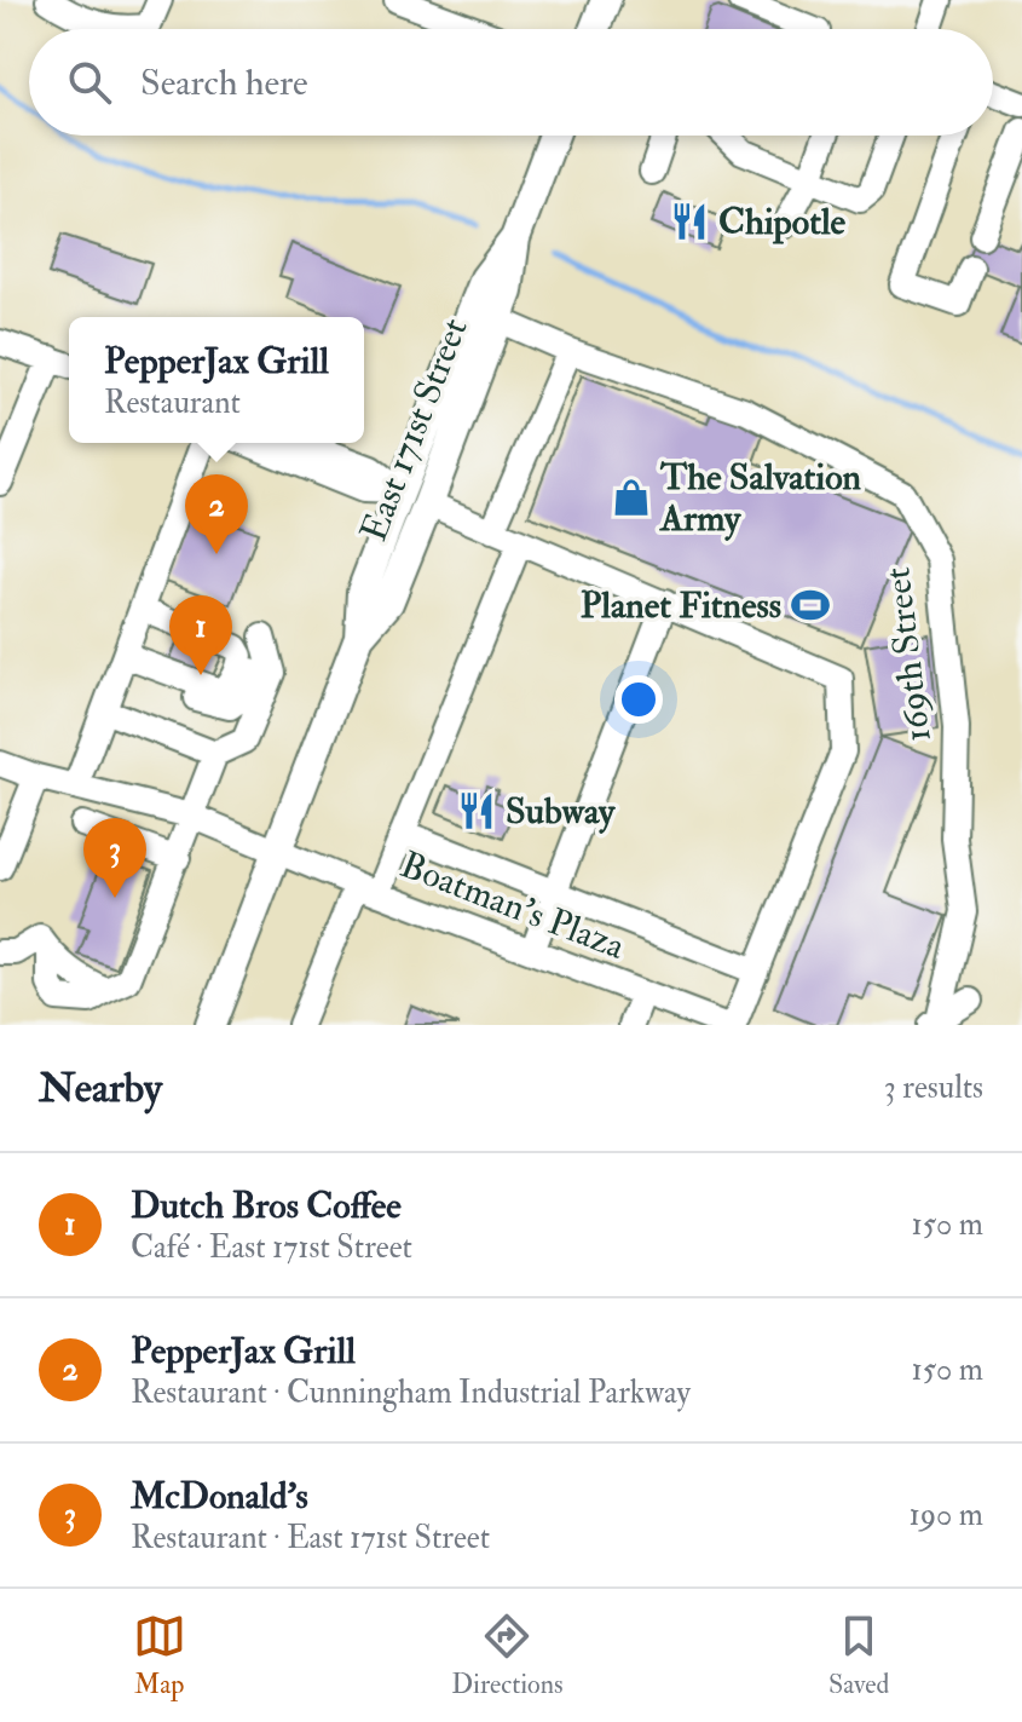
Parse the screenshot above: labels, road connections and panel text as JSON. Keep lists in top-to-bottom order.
{
  "streets": {
    "main road": ["East 171st Street"],
    "street": ["169th Street", "Boatman's Plaza"]
  },
  "crossings": [
    ["East 171st Street", "169th Street"],
    ["East 171st Street", "Boatman's Plaza"]
  ],
  "places": {
    "restaurant": ["Chipotle", "Subway"],
    "shop": ["The Salvation Army"],
    "sports": ["Planet Fitness"]
  },
  "page": {
    "search": "Search here",
    "popup": ["PepperJax Grill", "Restaurant"],
    "pins": ["2", "1", "3"],
    "heading": ["Nearby", "3 results"],
    "list": [
      {
        "mark": "1",
        "name": "Dutch Bros Coffee",
        "note": "Café · East 171st Street",
        "value": "150 m"
      },
      {
        "mark": "2",
        "name": "PepperJax Grill",
        "note": "Restaurant · Cunningham Industrial Parkway",
        "value": "150 m"
      },
      {
        "mark": "3",
        "name": "McDonald's",
        "note": "Restaurant · East 171st Street",
        "value": "190 m"
      }
    ],
    "nav": ["Map", "Directions", "Saved"]
  }
}
